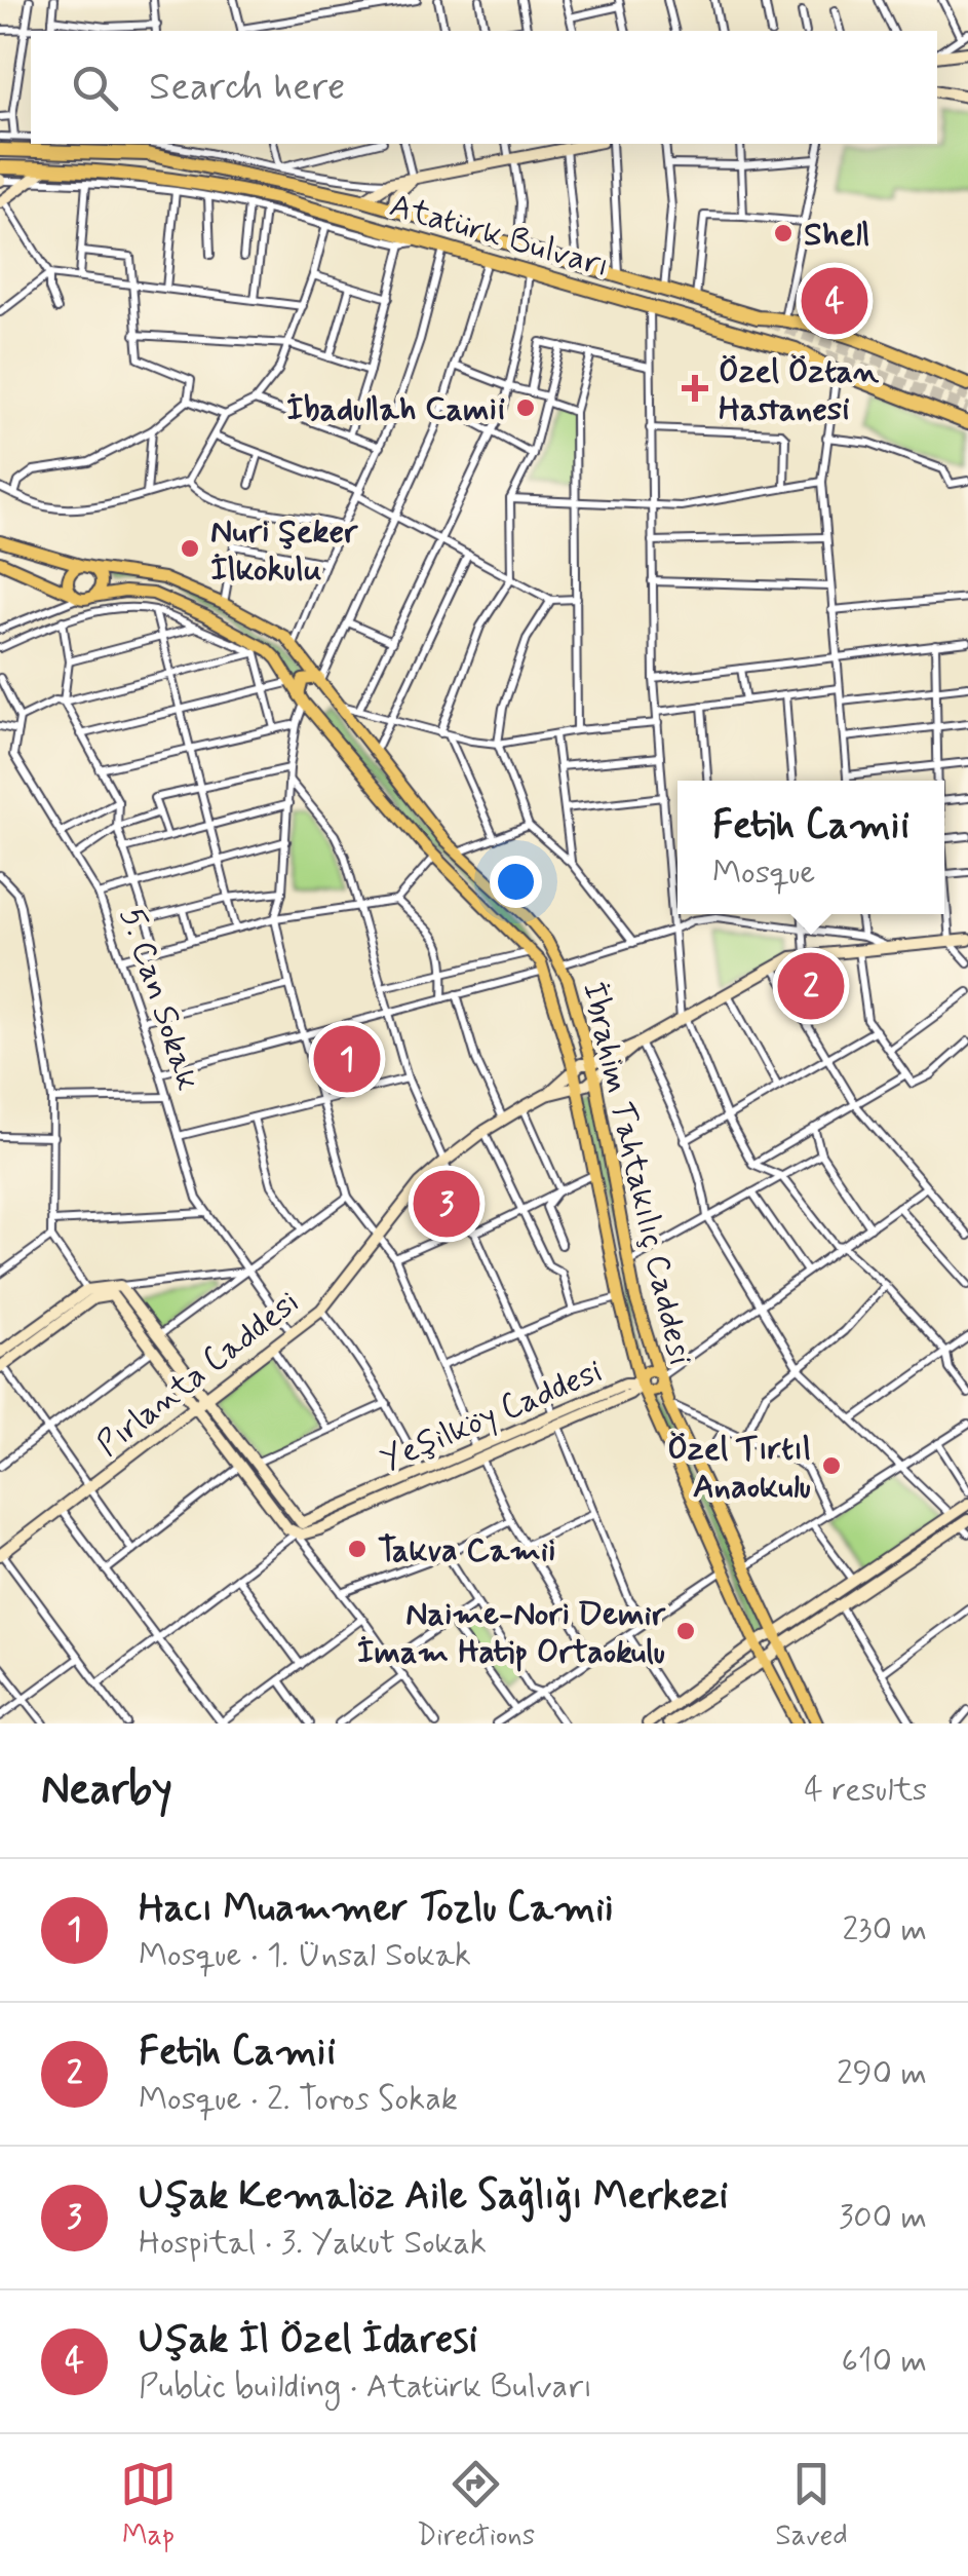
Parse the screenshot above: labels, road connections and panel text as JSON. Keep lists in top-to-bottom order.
{
  "streets": {
    "highway": ["Atatürk Bulvarı"],
    "main road": ["İbrahim Tahtakılıç Caddesi"],
    "street": ["5. Can Sokak", "Pırlanta Caddesi", "Yeşilköy Caddesi"]
  },
  "crossings": [
    ["5. Can Sokak", "Pırlanta Caddesi"],
    ["İbrahim Tahtakılıç Caddesi", "Pırlanta Caddesi"],
    ["İbrahim Tahtakılıç Caddesi", "Yeşilköy Caddesi"]
  ],
  "places": {
    "other": [
      "Shell",
      "İbadullah Camii",
      "Nuri Şeker İlkokulu",
      "Özel Tırtıl Anaokulu",
      "Takva Camii",
      "Naime-Nori Demir İmam Hatip Ortaokulu"
    ],
    "health": ["Özel Öztan Hastanesi"]
  },
  "page": {
    "search": "Search here",
    "pins": [
      "4",
      "2",
      "1",
      "3"
    ],
    "popup": ["Fetih Camii", "Mosque"],
    "heading": ["Nearby", "4 results"],
    "list": [
      {
        "mark": "1",
        "name": "Hacı Muammer Tozlu Camii",
        "note": "Mosque · 1. Ünsal Sokak",
        "value": "230 m"
      },
      {
        "mark": "2",
        "name": "Fetih Camii",
        "note": "Mosque · 2. Toros Sokak",
        "value": "290 m"
      },
      {
        "mark": "3",
        "name": "Uşak Kemalöz Aile Sağlığı Merkezi",
        "note": "Hospital · 3. Yakut Sokak",
        "value": "300 m"
      },
      {
        "mark": "4",
        "name": "Uşak İl Özel İdaresi",
        "note": "Public building · Atatürk Bulvarı",
        "value": "610 m"
      }
    ],
    "nav": ["Map", "Directions", "Saved"]
  }
}
